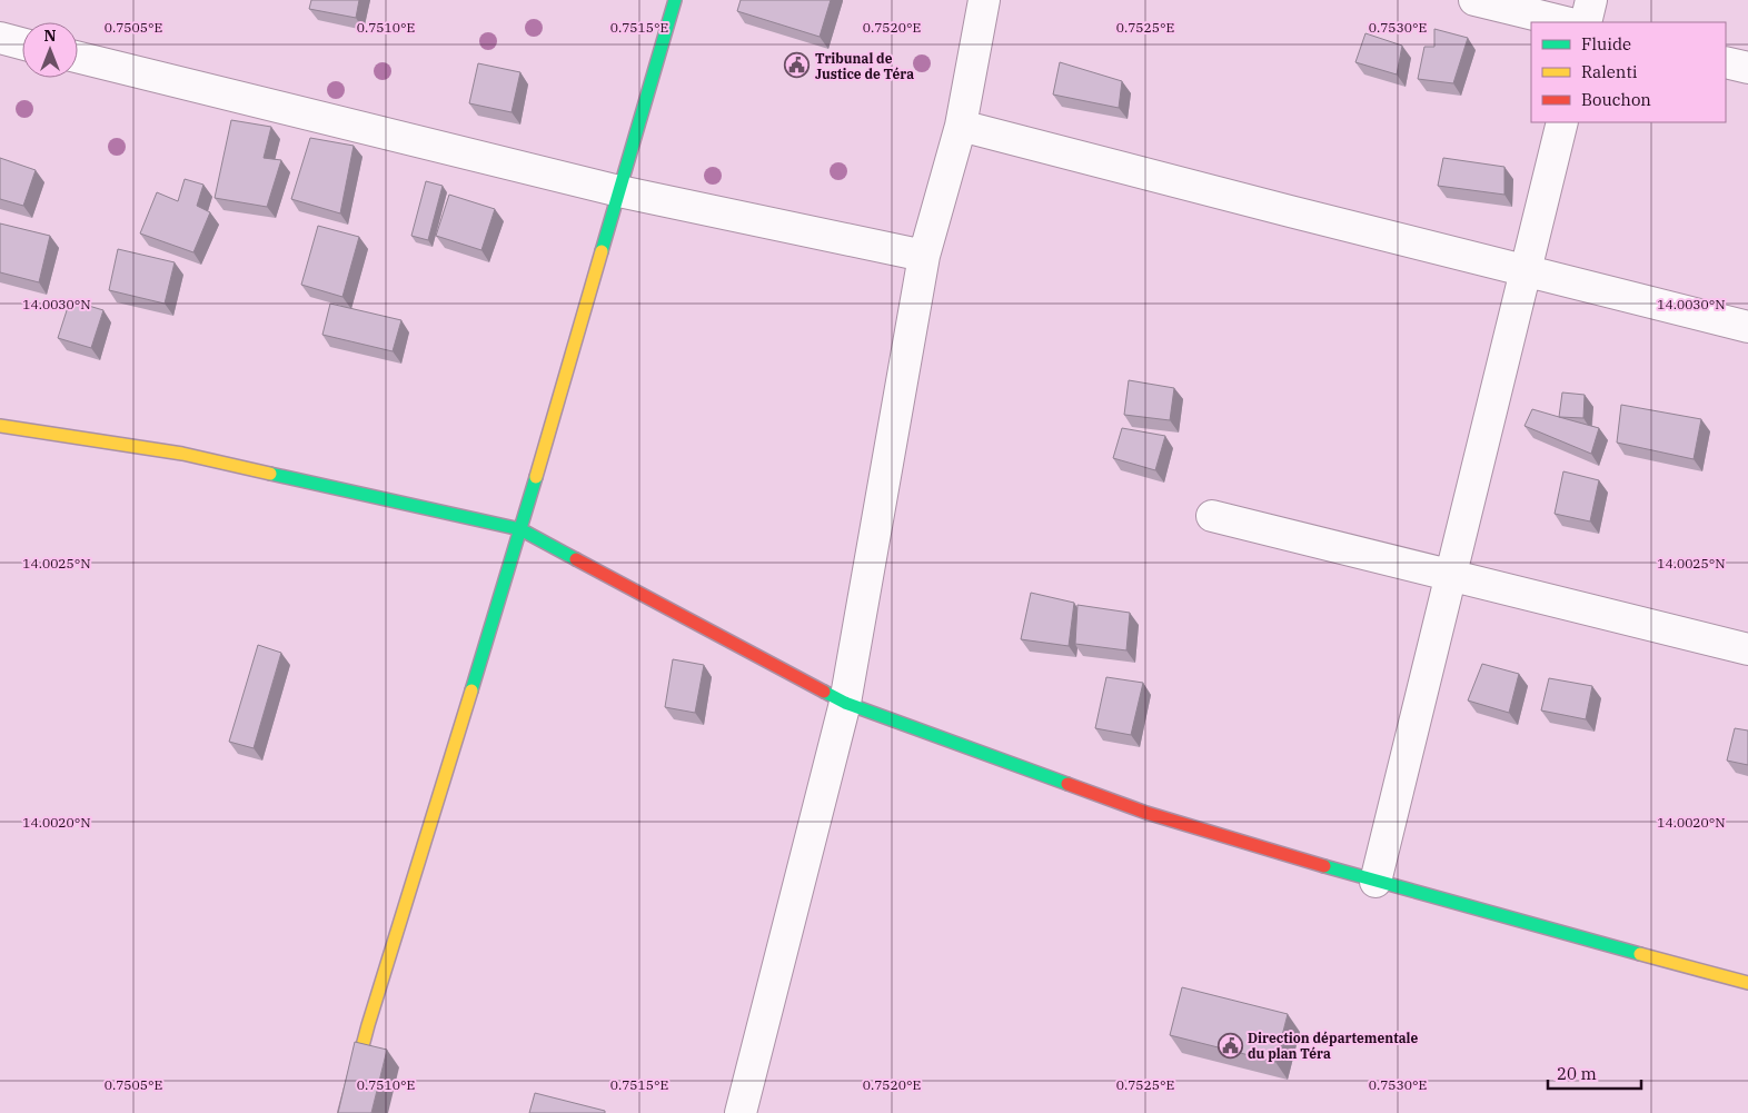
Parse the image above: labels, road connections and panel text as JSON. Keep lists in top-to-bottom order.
{
  "places": {
    "public building": ["Tribunal de Justice de Téra", "Direction départementale du plan Téra"]
  },
  "legend": ["Fluide", "Ralenti", "Bouchon"],
  "scale_bar": "20 m",
  "north": "top",
  "coordinates": [
    "0.7505°E",
    "0.7510°E",
    "0.7515°E",
    "0.7520°E",
    "0.7525°E",
    "0.7530°E",
    "14.0030°N",
    "14.0025°N",
    "14.0020°N"
  ]
}
